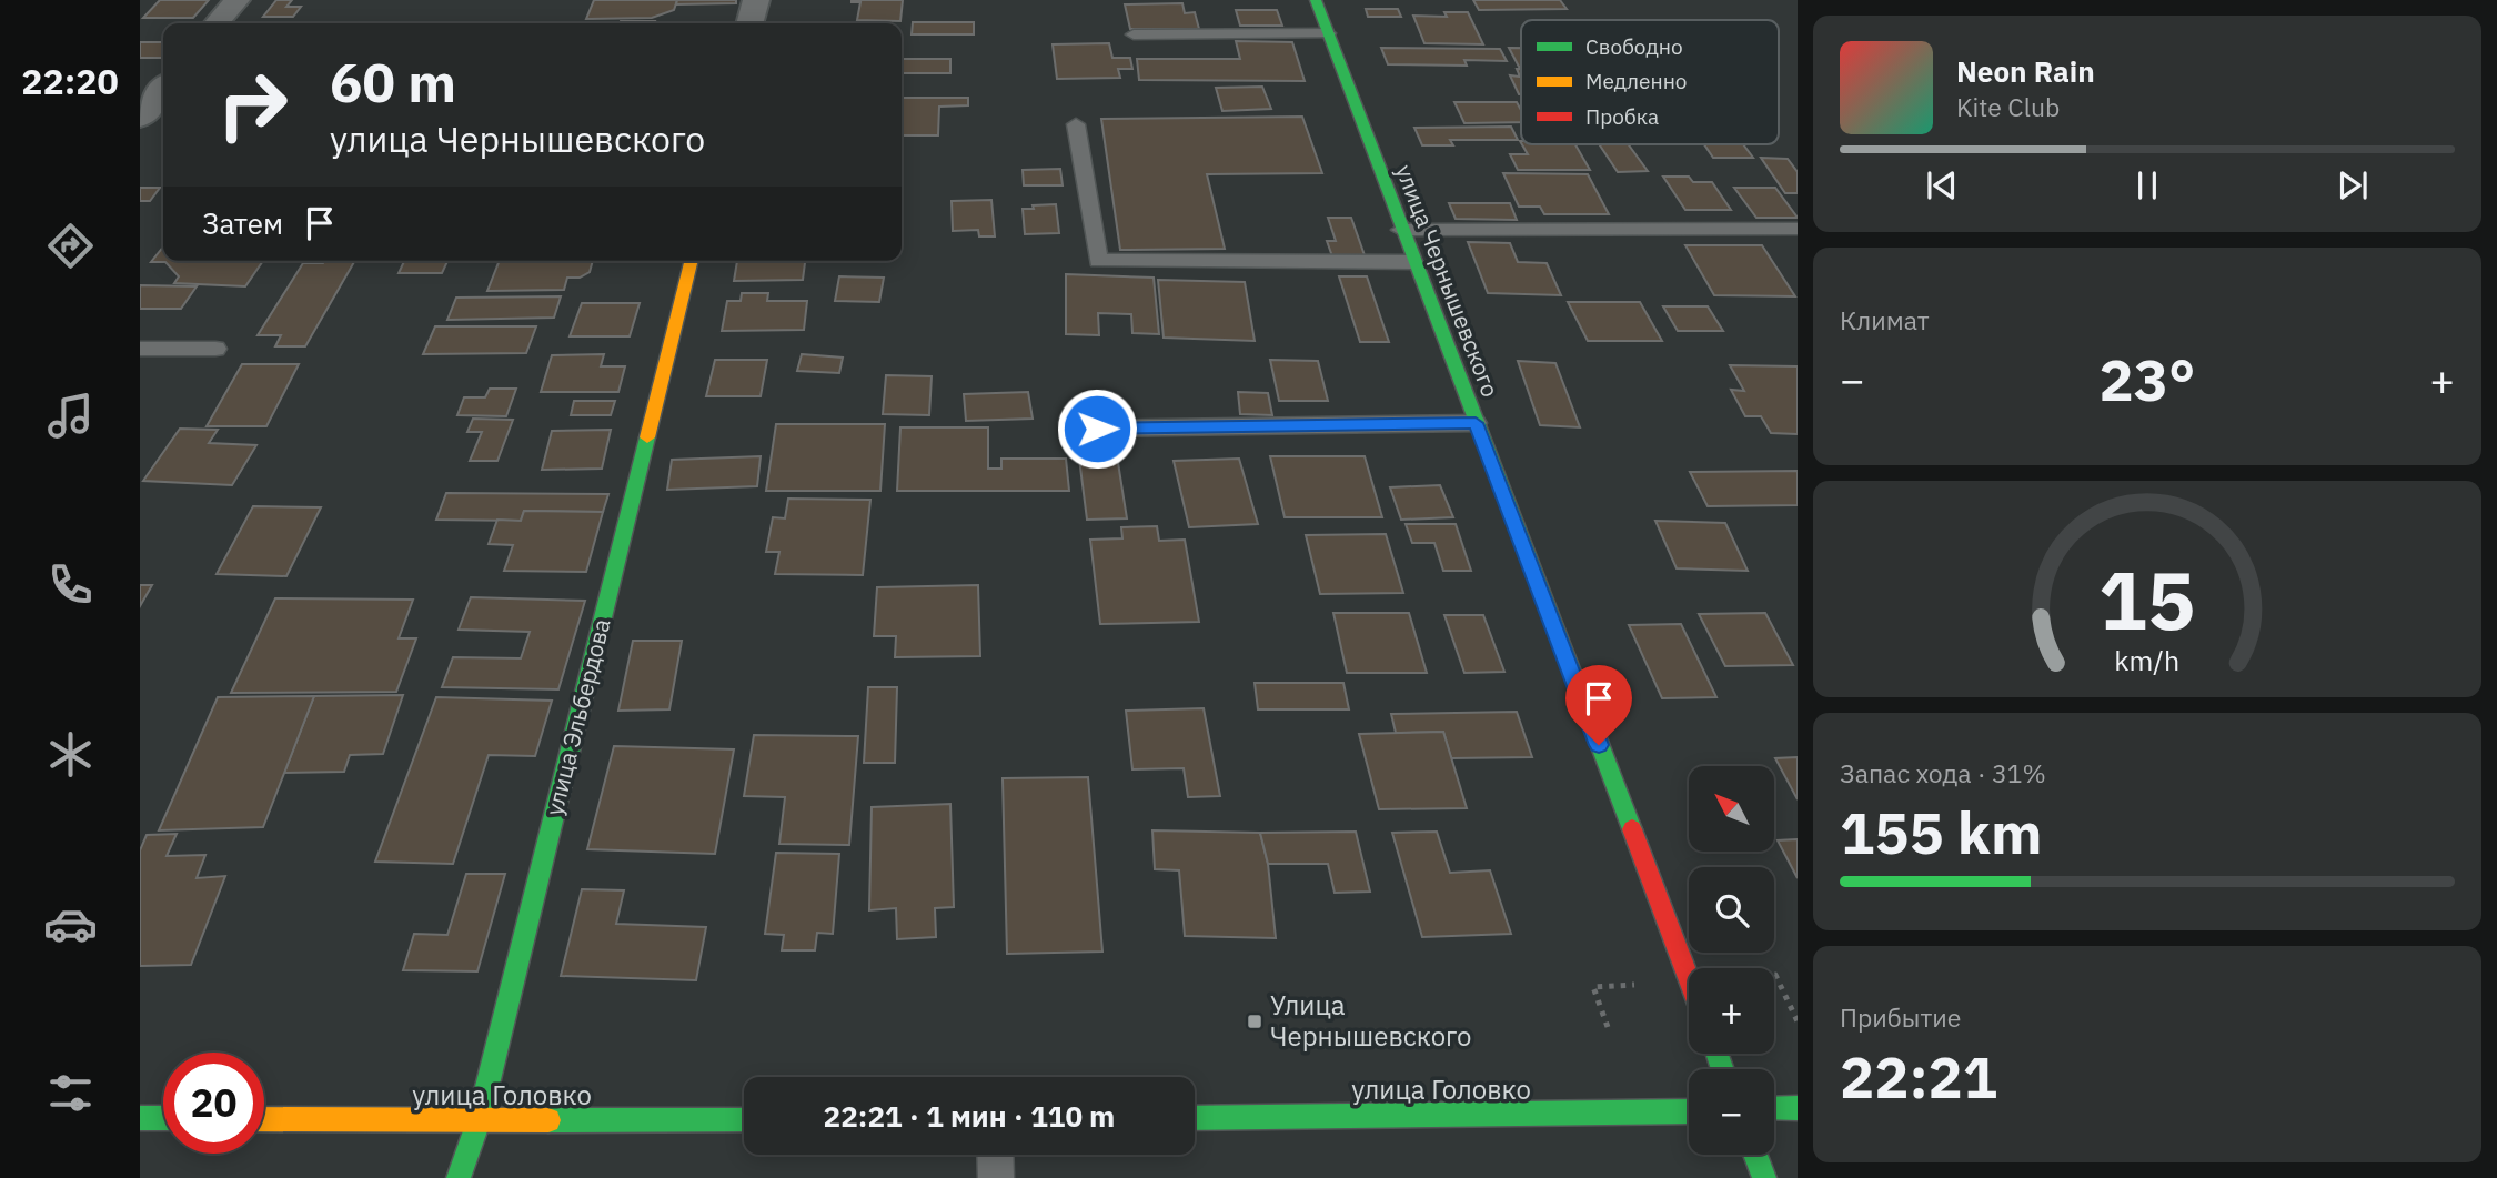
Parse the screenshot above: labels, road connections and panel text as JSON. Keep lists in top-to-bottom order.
{
  "streets": {
    "street": ["улица Чернышевского", "улица Эльбердова", "улица Головко"]
  },
  "crossings": [
    ["улица Эльбердова", "улица Головко"]
  ],
  "places": {
    "transit": ["Улица Чернышевского"]
  },
  "legend": ["Свободно", "Медленно", "Пробка"],
  "north": "top left",
  "page": {
    "tabs": "22:20",
    "turn": ["60 m", "улица Чернышевского"],
    "song": ["Neon Rain", "Kite Club"],
    "then": "Затем",
    "tile": [
      "Климат",
      ["Запас хода · 31%", "155 km"],
      ["Прибытие", "22:21"]
    ],
    "heat": ["−", "23°", "+"],
    "map_buttons": ["+", "−"],
    "limit": "20",
    "trip": "22:21 · 1 мин · 110 m",
    "gauge": ["15", "km/h"]
  }
}
